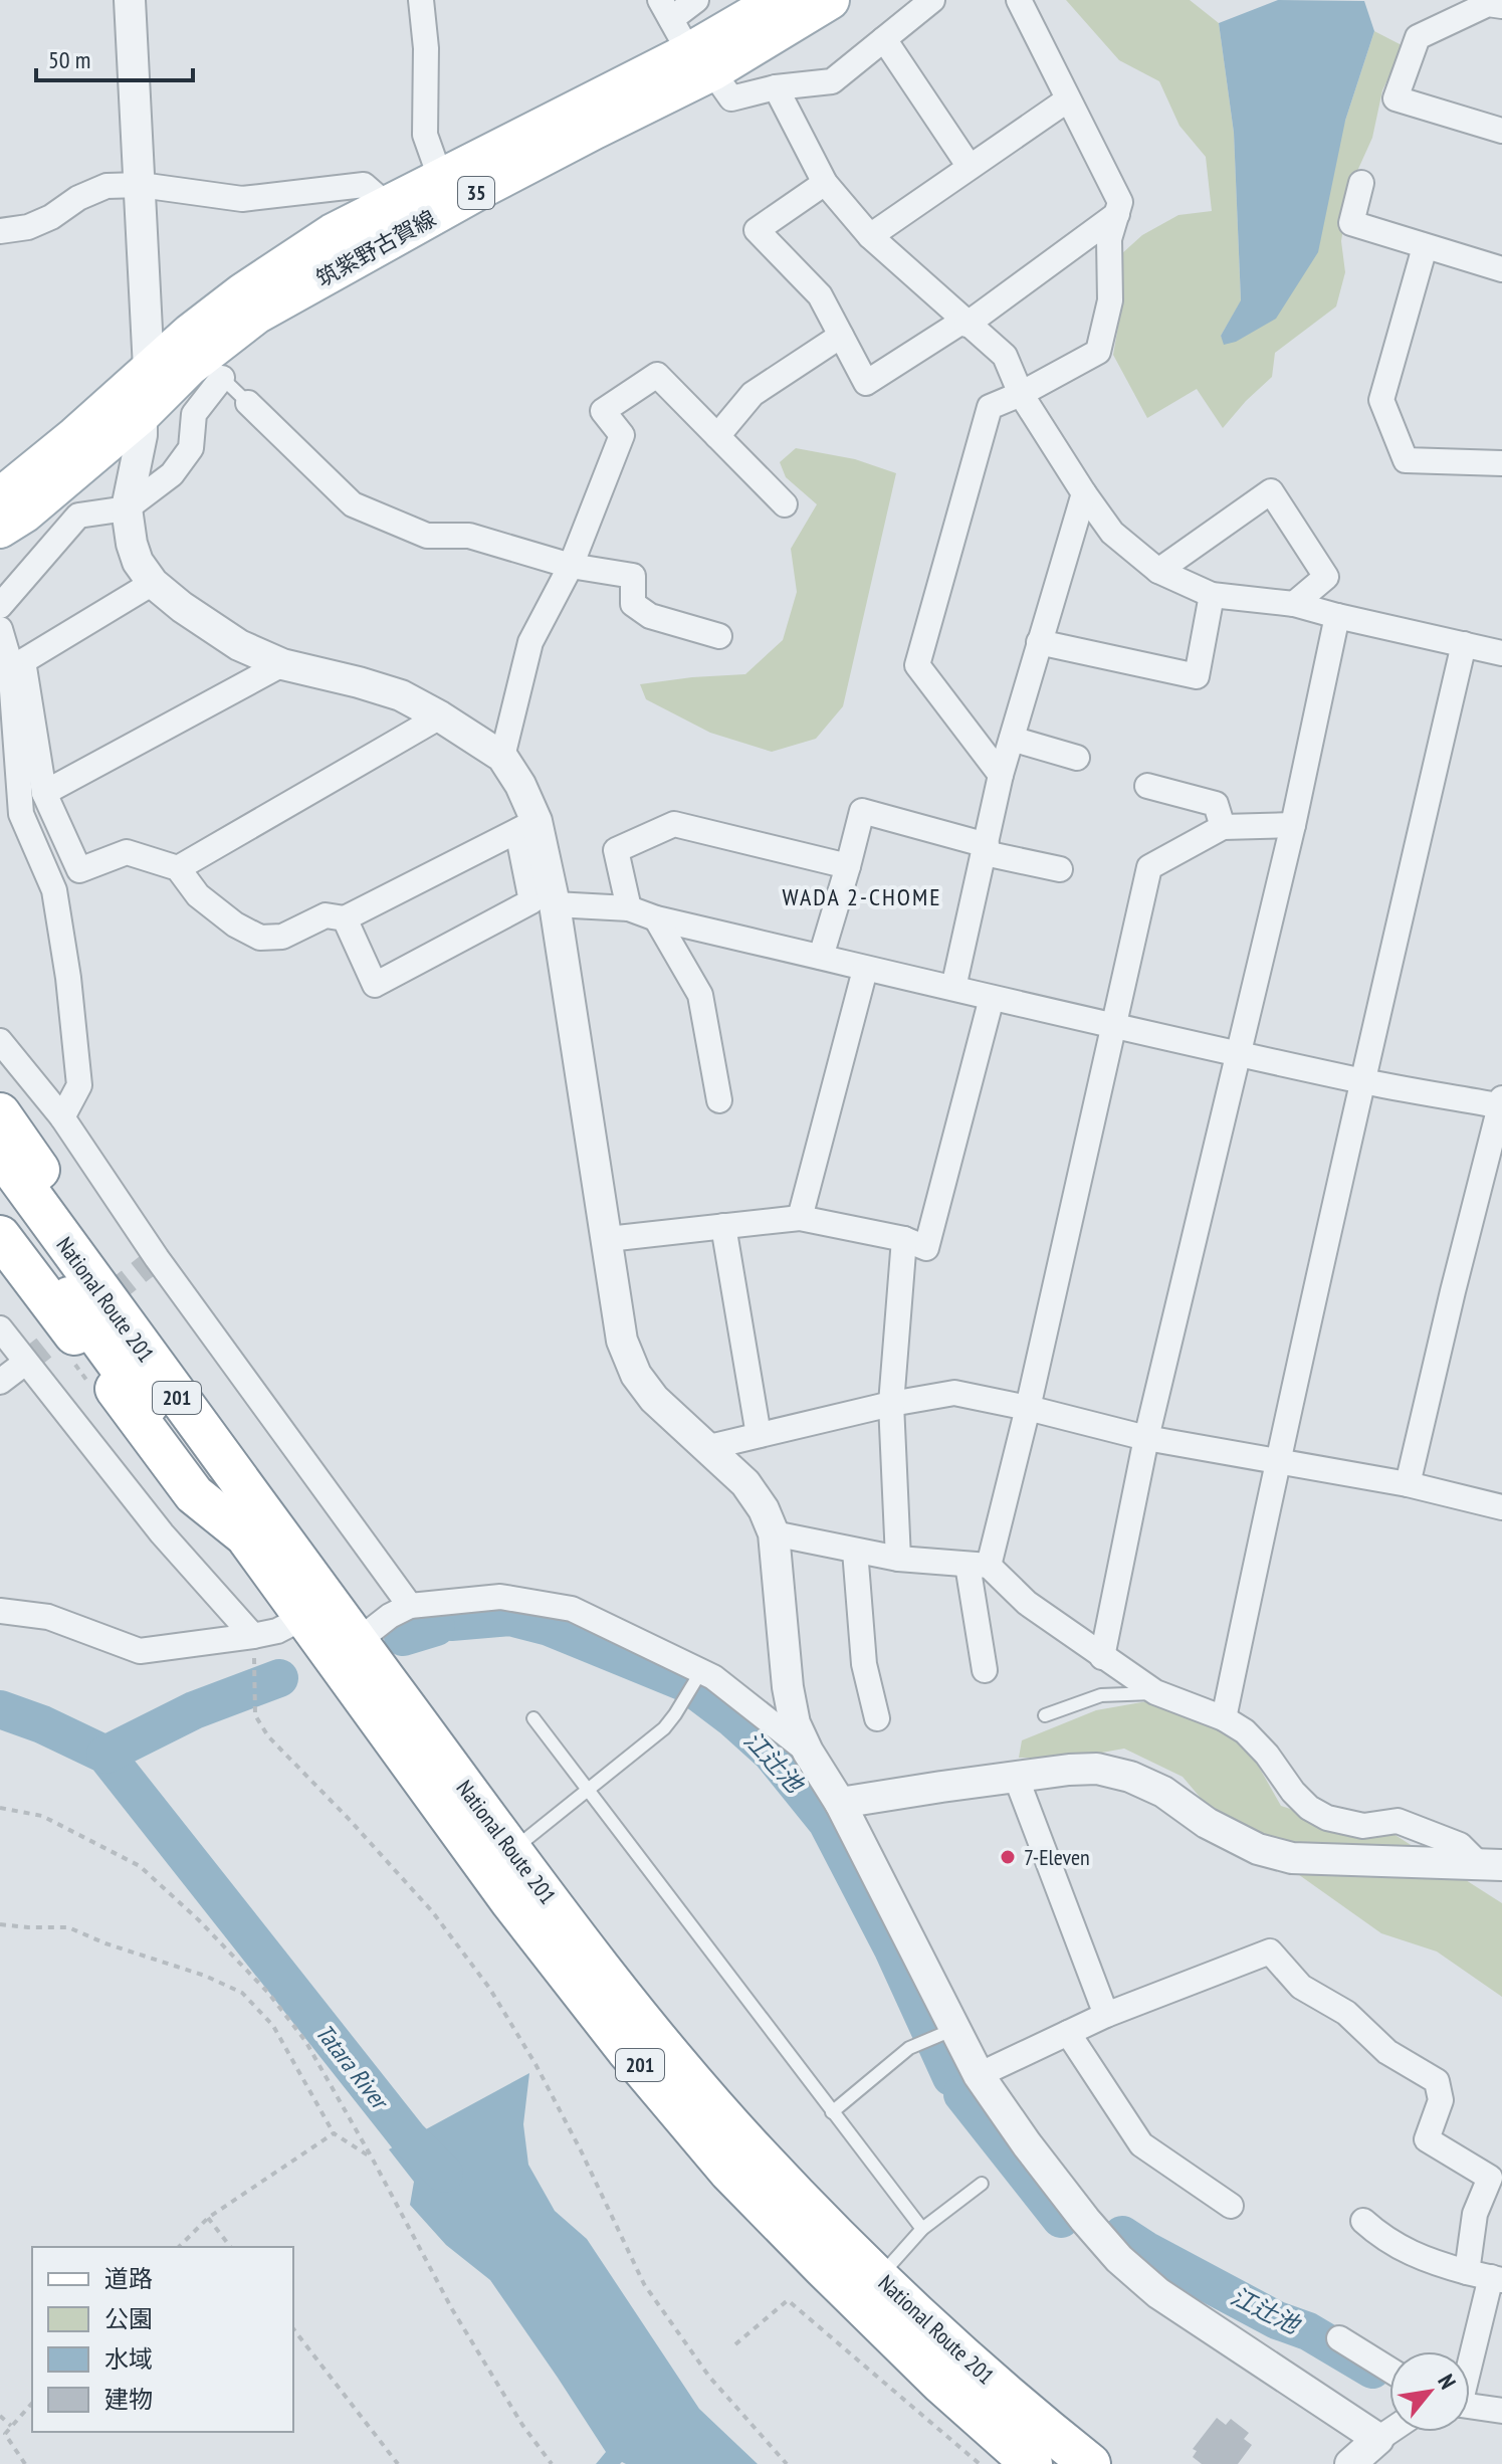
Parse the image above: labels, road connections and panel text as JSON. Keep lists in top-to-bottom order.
{
  "streets": {
    "highway": ["National Route 201", "201"],
    "main road": ["35", "筑紫野古賀線"]
  },
  "crossings": [
    ["National Route 201", "201"]
  ],
  "districts": ["WADA 2-CHOME"],
  "water": ["江辻池", "Tatara River"],
  "places": ["7-Eleven"],
  "legend": [
    "道路",
    "公園",
    "水域",
    "建物"
  ],
  "scale_bar": "50 m",
  "north": "top right"
}
